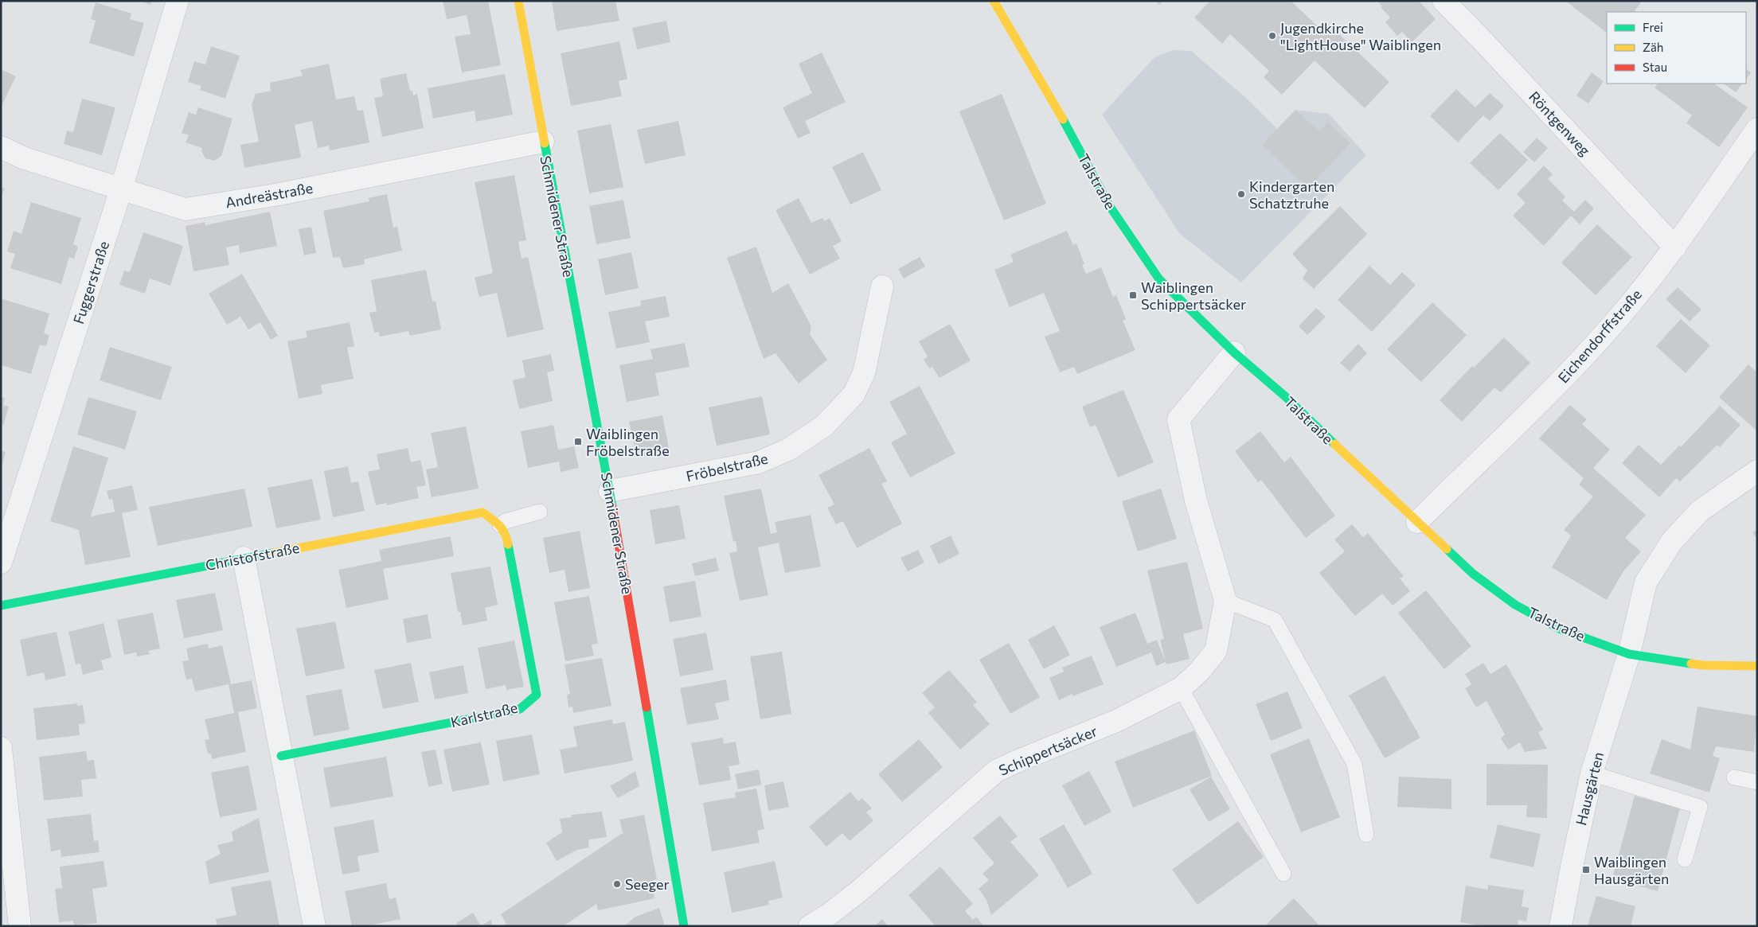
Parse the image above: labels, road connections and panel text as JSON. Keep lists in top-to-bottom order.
{
  "streets": {
    "street": [
      "Röntgenweg",
      "Talstraße",
      "Andreästraße",
      "Schmidener Straße",
      "Fuggerstraße",
      "Eichendorffstraße",
      "Fröbelstraße",
      "Christofstraße",
      "Karlstraße",
      "Schippertsäcker",
      "Hausgärten"
    ]
  },
  "crossings": [
    ["Röntgenweg", "Eichendorffstraße"],
    ["Talstraße", "Eichendorffstraße"],
    ["Talstraße", "Schippertsäcker"],
    ["Talstraße", "Hausgärten"],
    ["Andreästraße", "Schmidener Straße"],
    ["Andreästraße", "Fuggerstraße"],
    ["Schmidener Straße", "Fröbelstraße"],
    ["Christofstraße", "Karlstraße"]
  ],
  "places": {
    "other": ["Jugendkirche \"LightHouse\" Waiblingen", "Kindergarten Schatztruhe", "Seeger"],
    "transit": ["Waiblingen Schippertsäcker", "Waiblingen Fröbelstraße", "Waiblingen Hausgärten"]
  },
  "legend": ["Frei", "Zäh", "Stau"]
}
